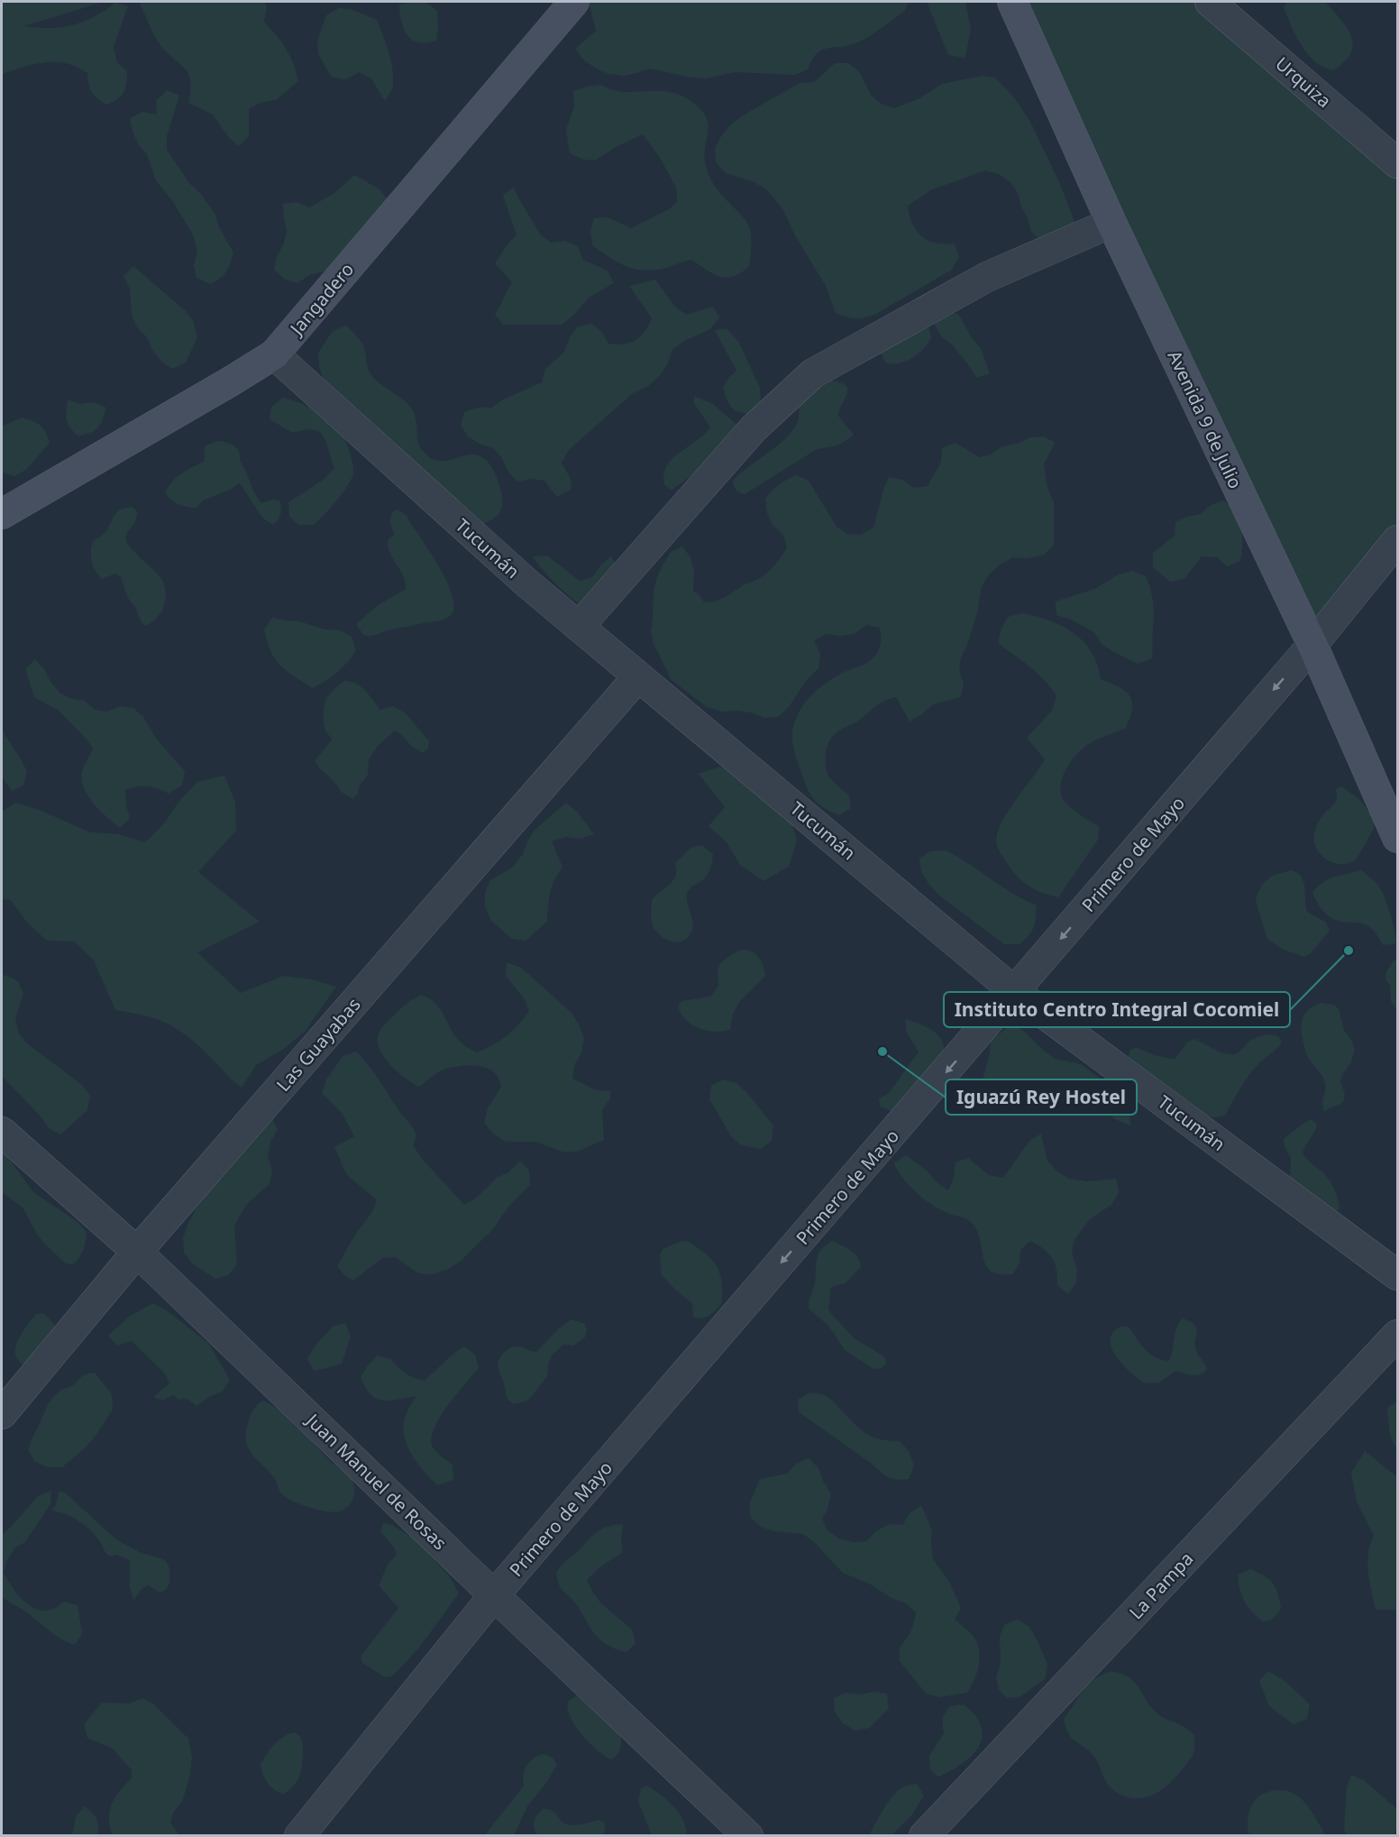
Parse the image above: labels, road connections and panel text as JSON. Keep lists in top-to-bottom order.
{
  "streets": {
    "main road": ["Jangadero", "Avenida 9 de Julio"],
    "street": [
      "Urquiza",
      "Tucumán",
      "Primero de Mayo",
      "Las Guayabas",
      "Juan Manuel de Rosas",
      "La Pampa"
    ]
  },
  "crossings": [
    ["Jangadero", "Tucumán"],
    ["Avenida 9 de Julio", "Primero de Mayo"],
    ["Tucumán", "Primero de Mayo"],
    ["Tucumán", "Las Guayabas"],
    ["Primero de Mayo", "Juan Manuel de Rosas"],
    ["Las Guayabas", "Juan Manuel de Rosas"]
  ],
  "one_way": ["Primero de Mayo"],
  "places": ["Instituto Centro Integral Cocomiel", "Iguazú Rey Hostel"]
}
